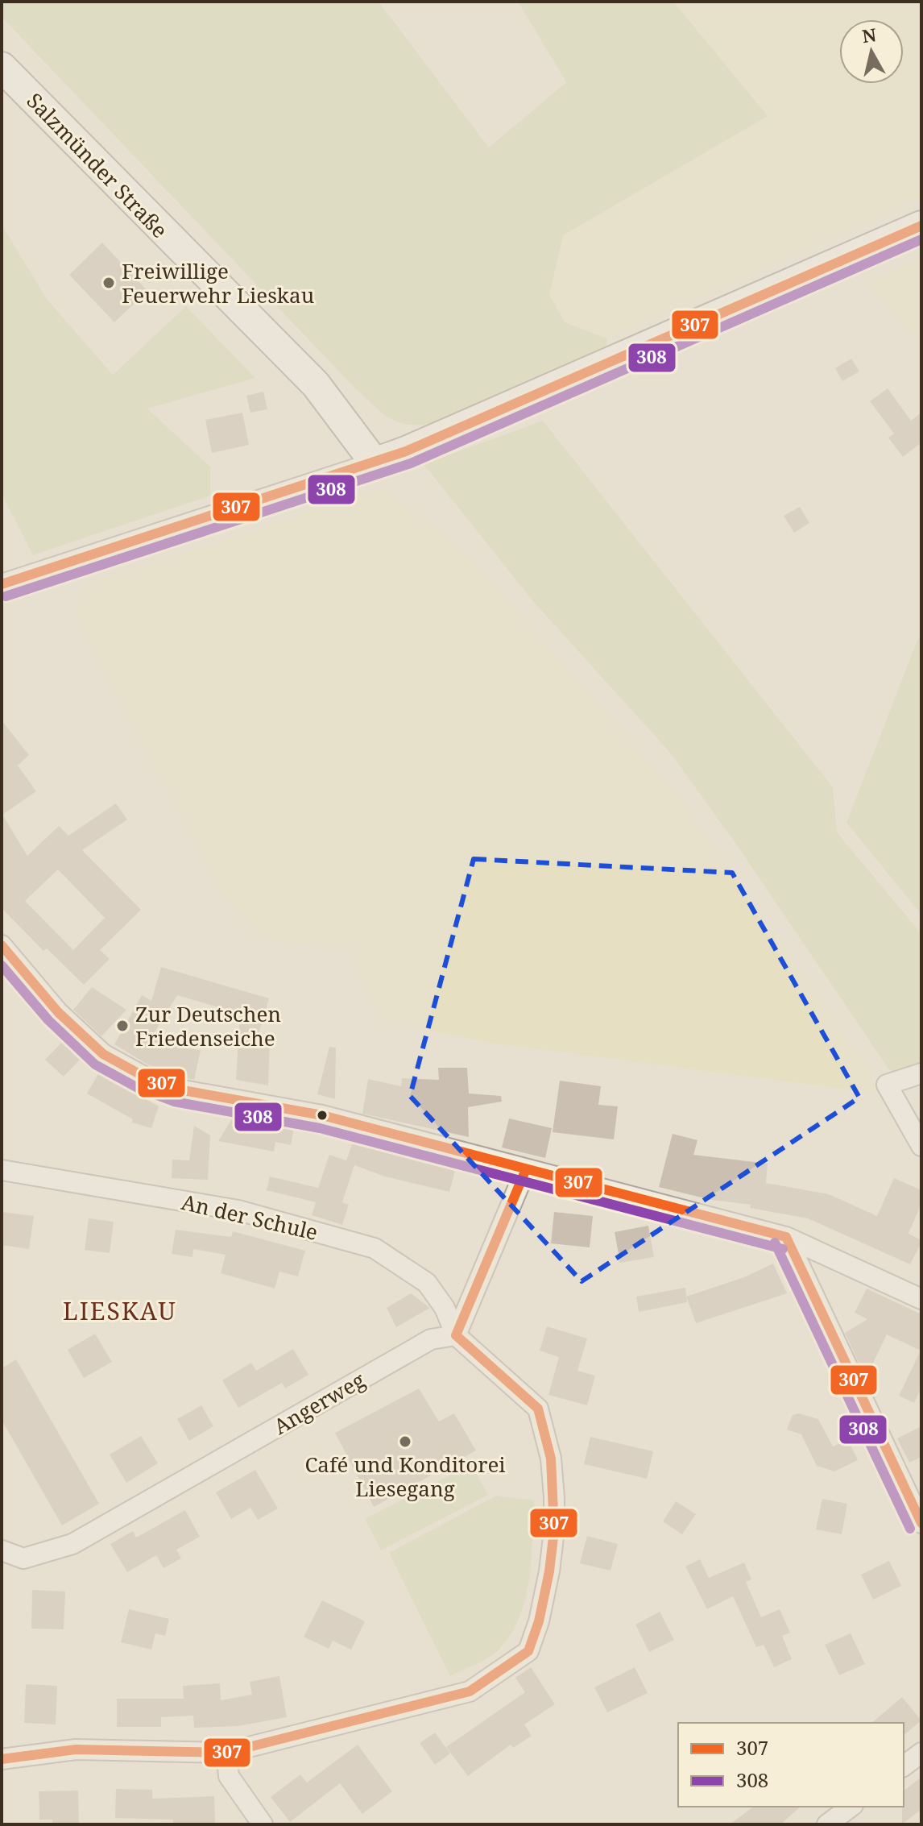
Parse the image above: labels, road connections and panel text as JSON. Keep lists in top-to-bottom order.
{
  "streets": {
    "street": ["Salzmünder Straße", "An der Schule", "Angerweg"]
  },
  "crossings": [
    ["An der Schule", "Angerweg"]
  ],
  "districts": ["LIESKAU"],
  "places": ["Freiwillige Feuerwehr Lieskau", "Zur Deutschen Friedenseiche", "Café und Konditorei Liesegang"],
  "lines": ["transit line 307", "transit line 308"],
  "legend": ["307", "308"],
  "north": "top"
}
